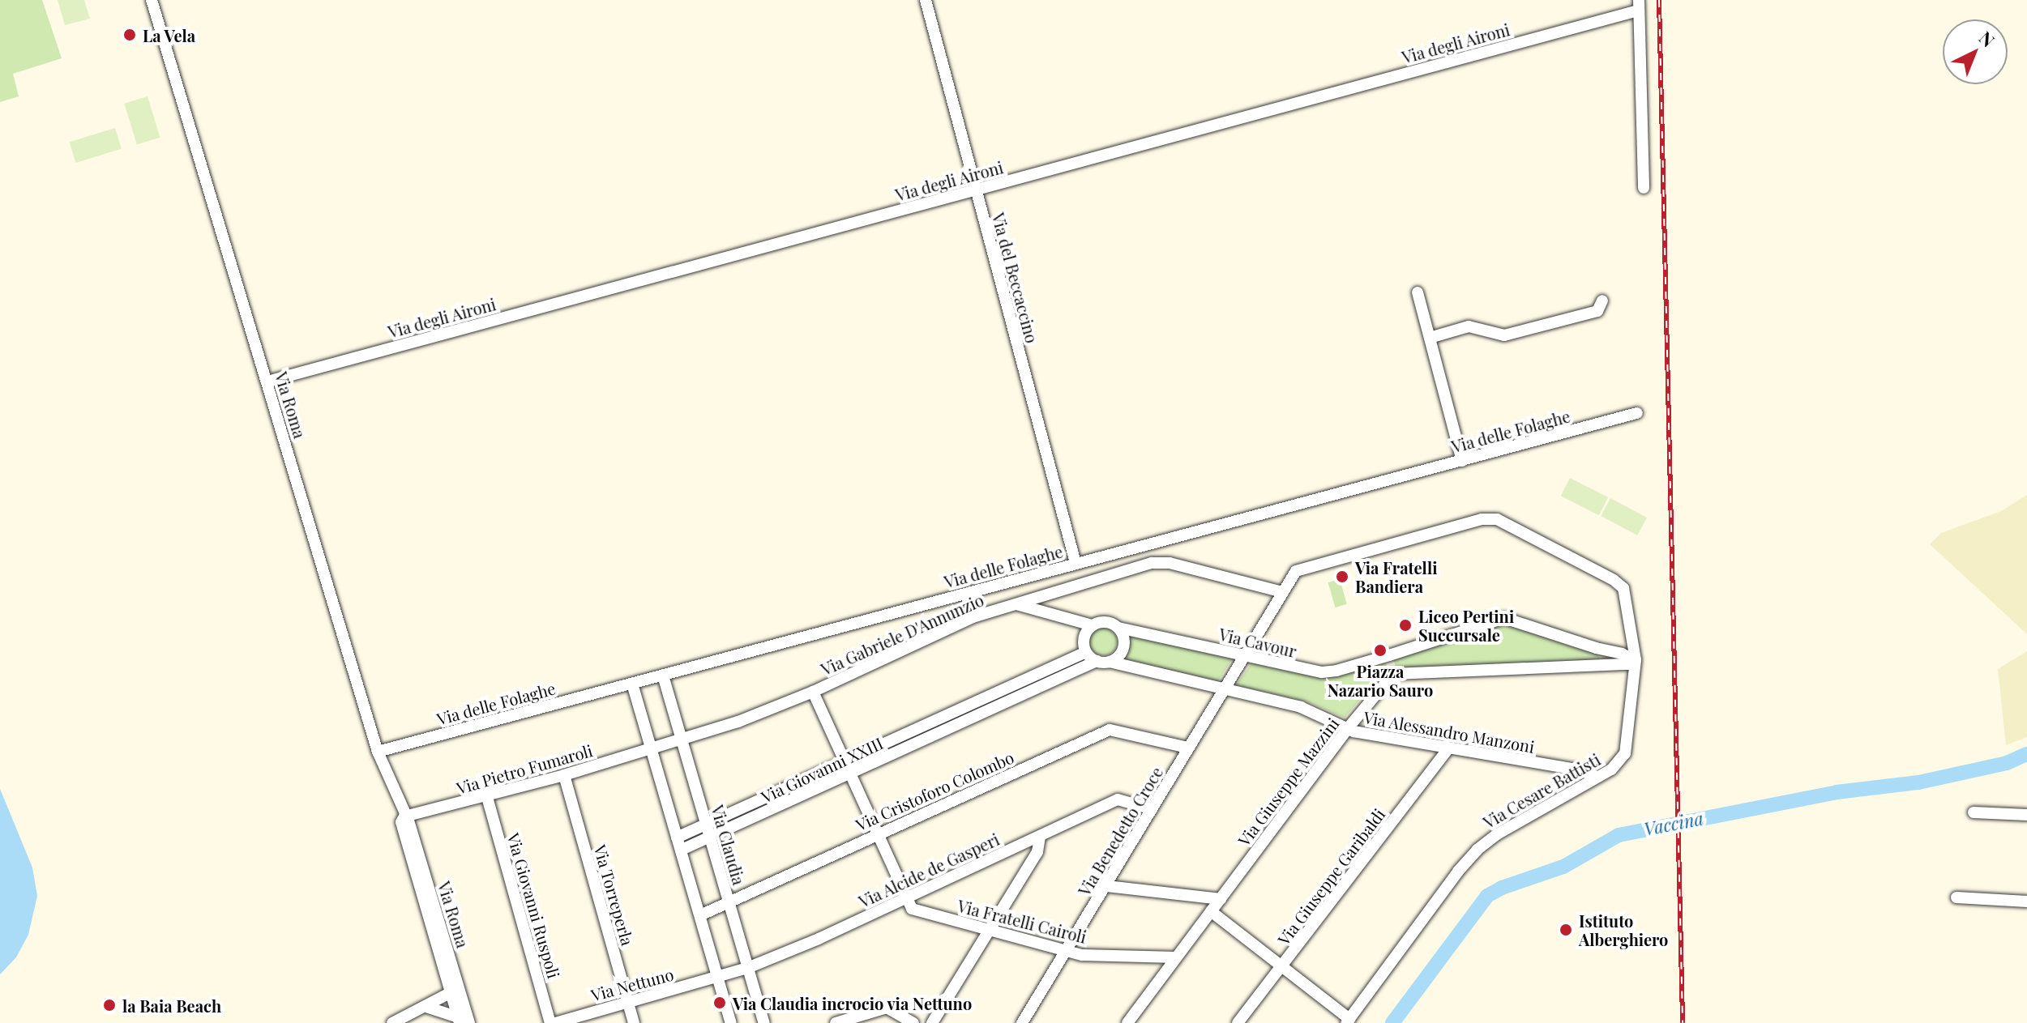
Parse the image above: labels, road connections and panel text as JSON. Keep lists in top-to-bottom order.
{
  "streets": {
    "street": [
      "Via degli Aironi",
      "Via del Beccaccino",
      "Via Roma",
      "Via delle Folaghe",
      "Via Gabriele D'Annunzio",
      "Via Cavour",
      "Via Alessandro Manzoni",
      "Via Pietro Fumaroli",
      "Via Giovanni XXIII",
      "Via Giuseppe Mazzini",
      "Via Cristoforo Colombo",
      "Via Cesare Battisti",
      "Via Benedetto Croce",
      "Via Claudia",
      "Via Alcide de Gasperi",
      "Via Giuseppe Garibaldi",
      "Via Torreperla",
      "Via Giovanni Ruspoli",
      "Via Fratelli Cairoli",
      "Via Nettuno"
    ]
  },
  "crossings": [
    ["Via degli Aironi", "Via del Beccaccino"],
    ["Via degli Aironi", "Via Roma"],
    ["Via del Beccaccino", "Via delle Folaghe"],
    ["Via Roma", "Via delle Folaghe"],
    ["Via Roma", "Via Pietro Fumaroli"],
    ["Via delle Folaghe", "Via Claudia"],
    ["Via Gabriele D'Annunzio", "Via Pietro Fumaroli"],
    ["Via Gabriele D'Annunzio", "Via Claudia"],
    ["Via Cavour", "Via Alessandro Manzoni"],
    ["Via Cavour", "Via Giovanni XXIII"],
    ["Via Cavour", "Via Cesare Battisti"],
    ["Via Cavour", "Via Benedetto Croce"],
    ["Via Alessandro Manzoni", "Via Giovanni XXIII"],
    ["Via Alessandro Manzoni", "Via Giuseppe Mazzini"],
    ["Via Alessandro Manzoni", "Via Cesare Battisti"],
    ["Via Alessandro Manzoni", "Via Benedetto Croce"],
    ["Via Alessandro Manzoni", "Via Giuseppe Garibaldi"],
    ["Via Pietro Fumaroli", "Via Torreperla"],
    ["Via Pietro Fumaroli", "Via Giovanni Ruspoli"],
    ["Via Giovanni XXIII", "Via Claudia"],
    ["Via Giuseppe Mazzini", "Via Fratelli Cairoli"],
    ["Via Cristoforo Colombo", "Via Benedetto Croce"],
    ["Via Cristoforo Colombo", "Via Claudia"],
    ["Via Benedetto Croce", "Via Alcide de Gasperi"],
    ["Via Benedetto Croce", "Via Fratelli Cairoli"],
    ["Via Claudia", "Via Alcide de Gasperi"],
    ["Via Alcide de Gasperi", "Via Fratelli Cairoli"],
    ["Via Alcide de Gasperi", "Via Nettuno"],
    ["Via Torreperla", "Via Nettuno"]
  ],
  "water": ["Vaccina"],
  "places": [
    "La Vela",
    "Via Fratelli Bandiera",
    "Liceo Pertini Succursale",
    "Piazza Nazario Sauro",
    "Istituto Alberghiero",
    "Via Claudia incrocio via Nettuno",
    "la Baia Beach"
  ],
  "north": "top right"
}
